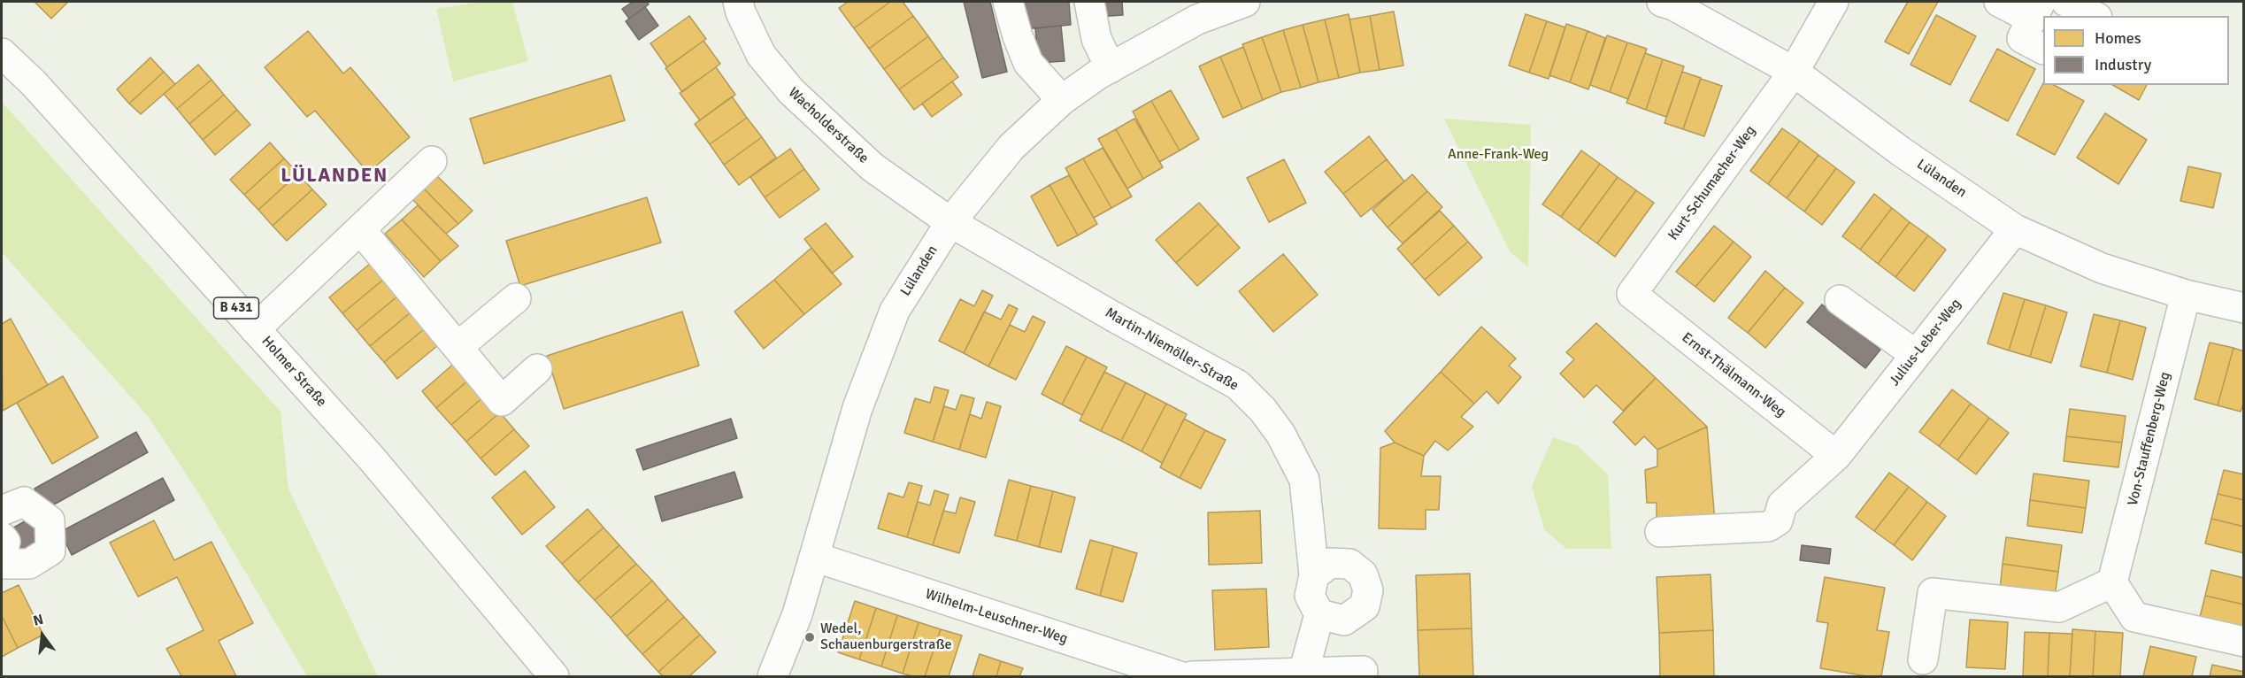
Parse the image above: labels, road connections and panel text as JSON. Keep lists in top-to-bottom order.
{
  "streets": {
    "street": [
      "Wacholderstraße",
      "Lülanden",
      "Kurt-Schumacher-Weg",
      "B 431",
      "Julius-Leber-Weg",
      "Martin-Niemöller-Straße",
      "Holmer Straße",
      "Ernst-Thälmann-Weg",
      "Von-Stauffenberg-Weg",
      "Wilhelm-Leuschner-Weg"
    ]
  },
  "crossings": [
    ["Wacholderstraße", "Lülanden"],
    ["Wacholderstraße", "Martin-Niemöller-Straße"],
    ["Lülanden", "Kurt-Schumacher-Weg"],
    ["Lülanden", "Julius-Leber-Weg"],
    ["Lülanden", "Martin-Niemöller-Straße"],
    ["Lülanden", "Von-Stauffenberg-Weg"],
    ["Lülanden", "Wilhelm-Leuschner-Weg"],
    ["Kurt-Schumacher-Weg", "Ernst-Thälmann-Weg"],
    ["Julius-Leber-Weg", "Ernst-Thälmann-Weg"]
  ],
  "districts": ["LÜLANDEN"],
  "parks": ["Anne-Frank-Weg"],
  "places": ["Wedel, Schauenburgerstraße"],
  "legend": ["Homes", "Industry"],
  "north": "top"
}
